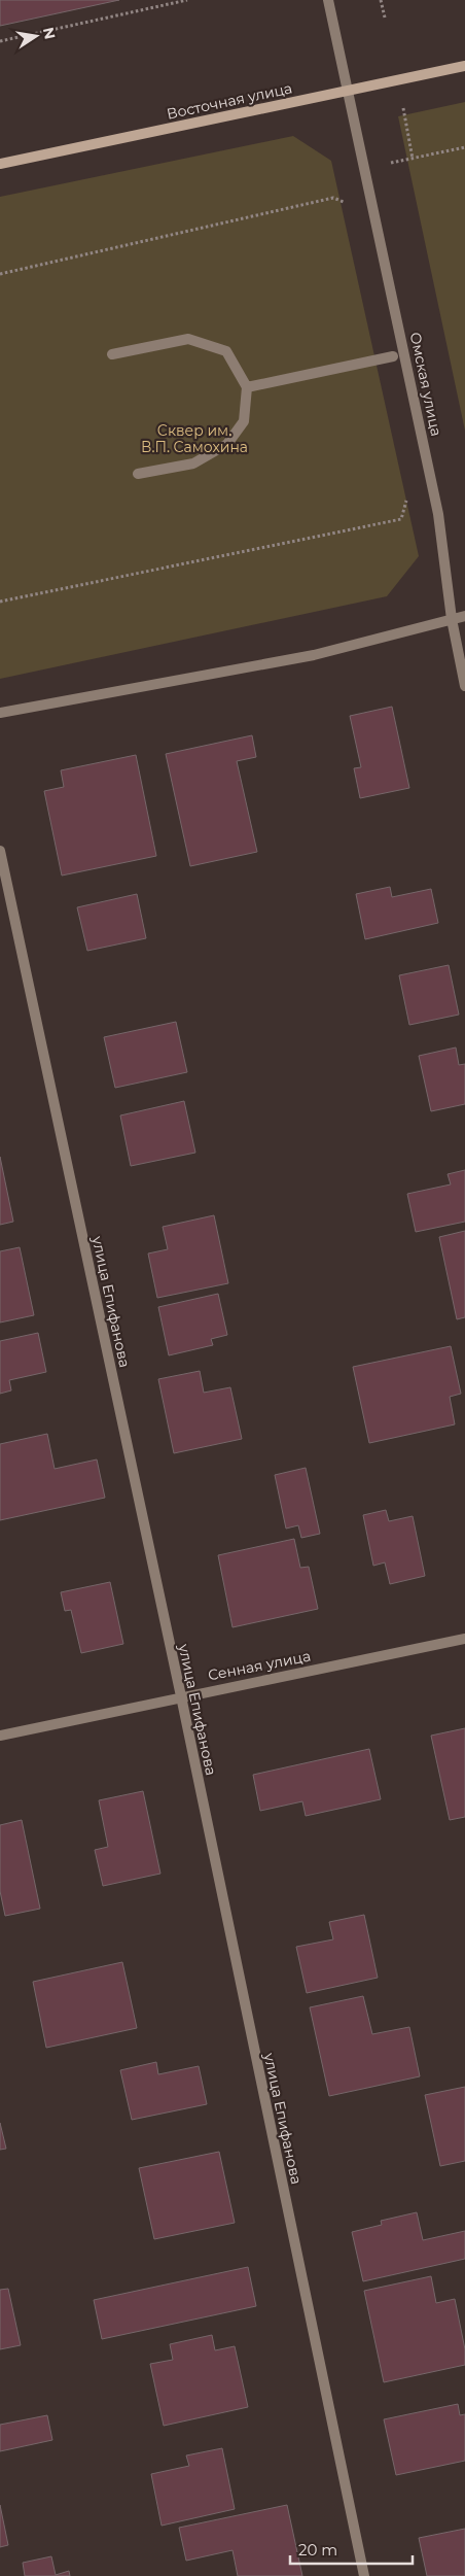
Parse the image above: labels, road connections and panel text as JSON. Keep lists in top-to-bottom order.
{
  "streets": {
    "main road": ["Восточная улица"],
    "street": ["Омская улица", "улица Епифанова", "Сенная улица"]
  },
  "crossings": [
    ["Восточная улица", "Омская улица"],
    ["улица Епифанова", "Сенная улица"]
  ],
  "parks": ["Сквер им. В.П. Самохина"],
  "scale_bar": "20 m",
  "north": "right"
}
